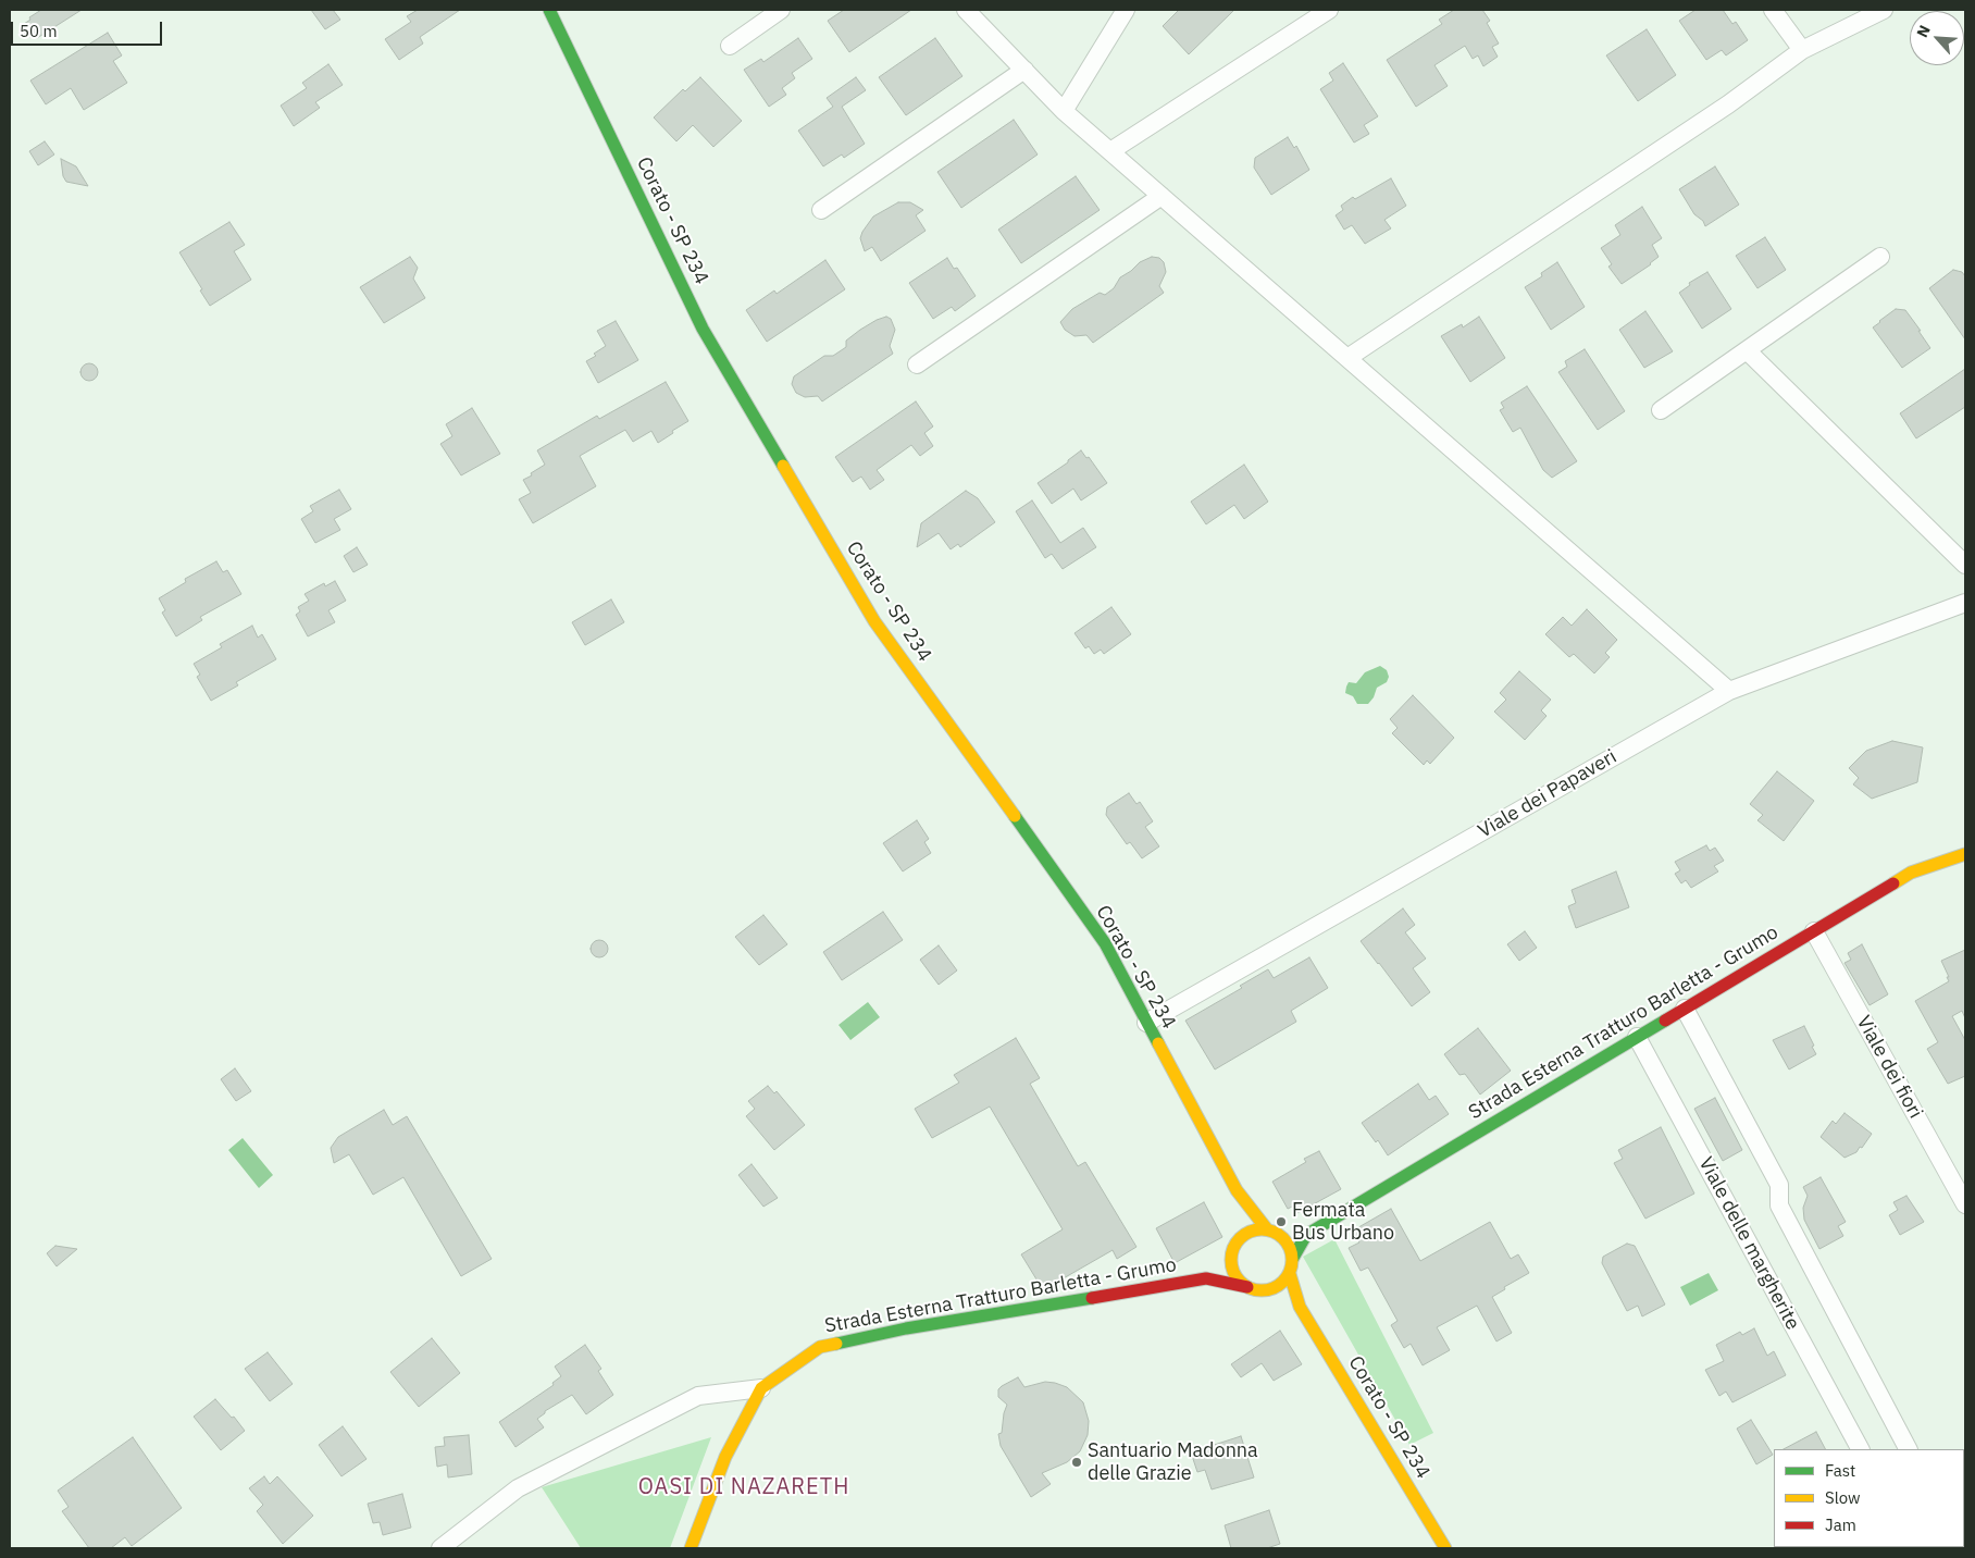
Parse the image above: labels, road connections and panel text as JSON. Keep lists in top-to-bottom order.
{
  "streets": {
    "main road": ["Corato - SP 234", "Strada Esterna Tratturo Barletta - Grumo"],
    "street": ["Viale dei Papaveri", "Viale dei fiori", "Viale delle margherite"]
  },
  "crossings": [
    ["Corato - SP 234", "Viale dei Papaveri"],
    ["Corato - SP 234", "Strada Esterna Tratturo Barletta - Grumo"],
    ["Strada Esterna Tratturo Barletta - Grumo", "Viale dei fiori"],
    ["Strada Esterna Tratturo Barletta - Grumo", "Viale delle margherite"]
  ],
  "districts": ["OASI DI NAZARETH"],
  "places": ["Fermata Bus Urbano", "Santuario Madonna delle Grazie"],
  "legend": ["Fast", "Slow", "Jam"],
  "scale_bar": "50 m",
  "north": "top left"
}
